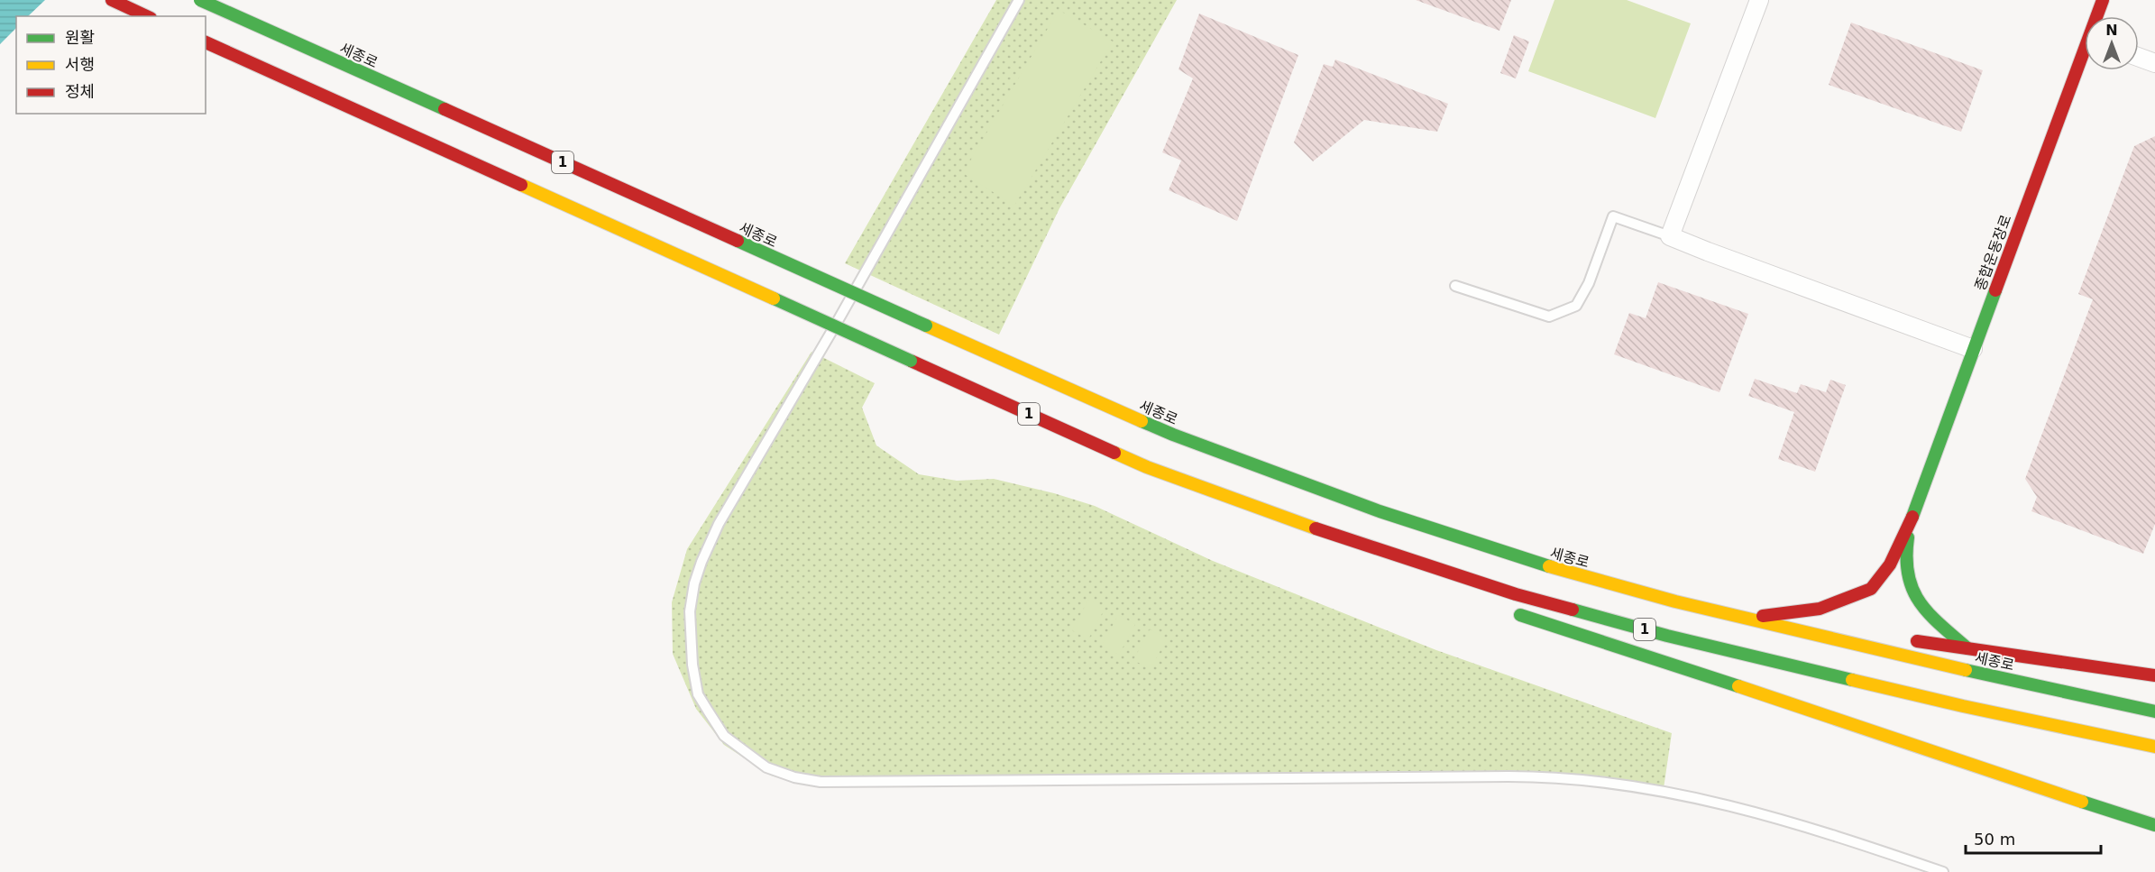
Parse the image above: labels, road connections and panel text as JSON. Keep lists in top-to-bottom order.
{
  "streets": {
    "main road": ["세종로", "1", "종합운동장로"]
  },
  "legend": ["원활", "서행", "정체"],
  "scale_bar": "50 m",
  "north": "top"
}
